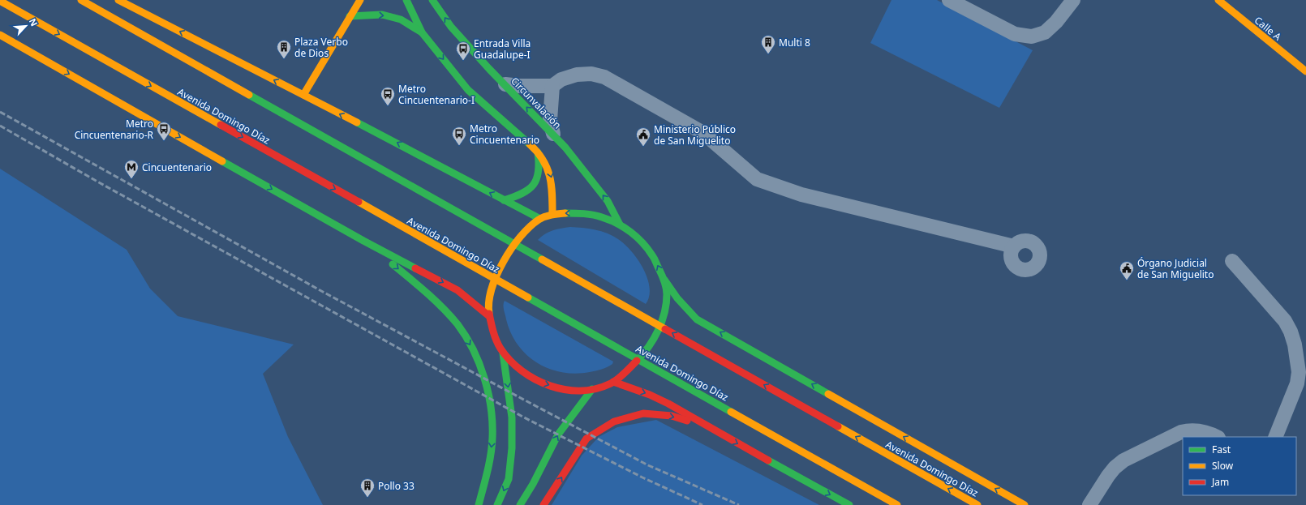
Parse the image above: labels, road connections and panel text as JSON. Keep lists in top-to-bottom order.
{
  "streets": {
    "main road": ["Calle A", "Circunvalación", "Avenida Domingo Díaz"]
  },
  "places": {
    "building": ["Multi 8", "Plaza Verbo de Dios", "Pollo 33"],
    "bus stop": [
      "Entrada Villa Guadalupe-I",
      "Metro Cincuentenario-I",
      "Metro Cincuentenario-R",
      "Metro Cincuentenario"
    ],
    "public building": ["Ministerio Público de San Miguelito", "Órgano Judicial de San Miguelito"],
    "metro station": ["Cincuentenario"]
  },
  "legend": ["Fast", "Slow", "Jam"],
  "north": "top right"
}
